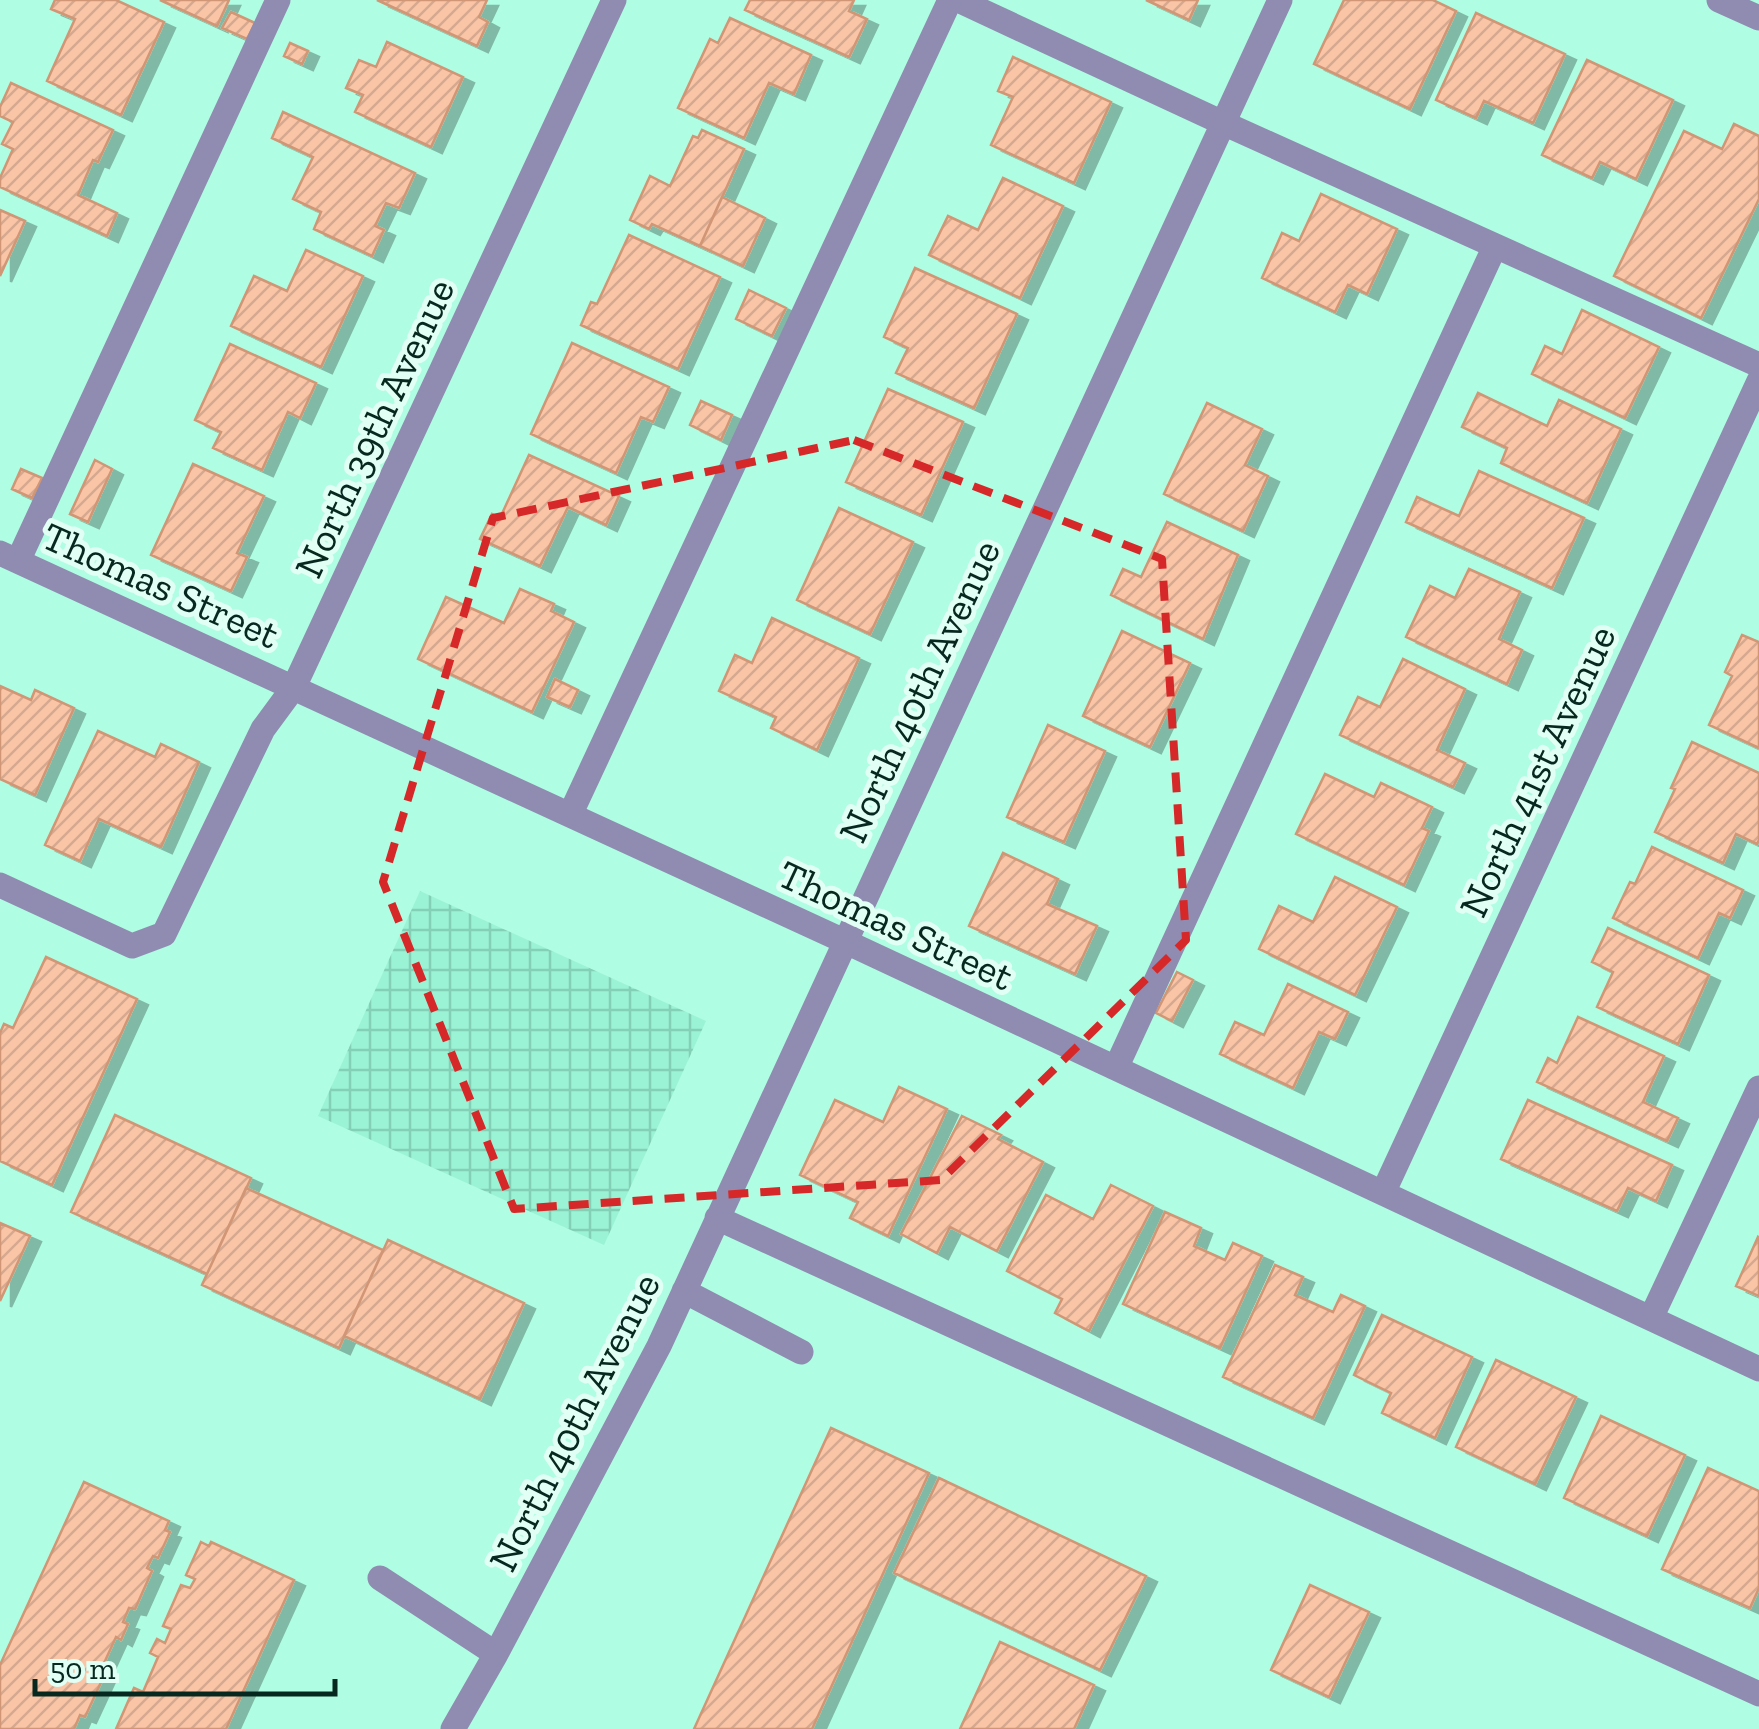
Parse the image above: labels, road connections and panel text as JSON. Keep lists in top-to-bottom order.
{
  "streets": {
    "street": [
      "North 39th Avenue",
      "Thomas Street",
      "North 40th Avenue",
      "North 41st Avenue"
    ]
  },
  "crossings": [
    ["North 39th Avenue", "Thomas Street"],
    ["Thomas Street", "North 40th Avenue"],
    ["Thomas Street", "North 41st Avenue"]
  ],
  "scale_bar": "50 m"
}
